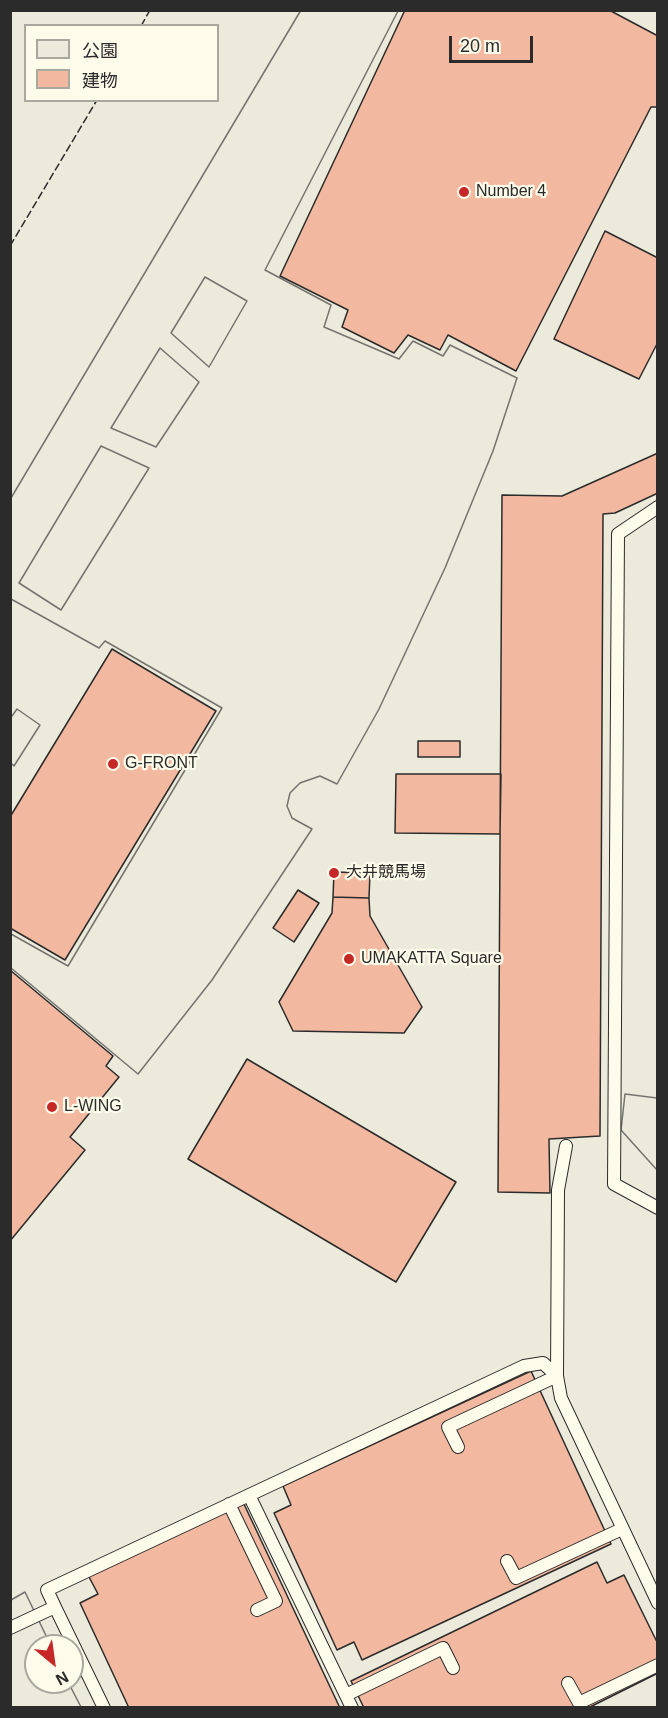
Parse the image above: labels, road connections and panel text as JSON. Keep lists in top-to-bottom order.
{
  "places": [
    "Number 4",
    "G-FRONT",
    "大井競馬場",
    "UMAKATTA Square",
    "L-WING"
  ],
  "legend": ["公園", "建物"],
  "scale_bar": "20 m",
  "north": "bottom right"
}
